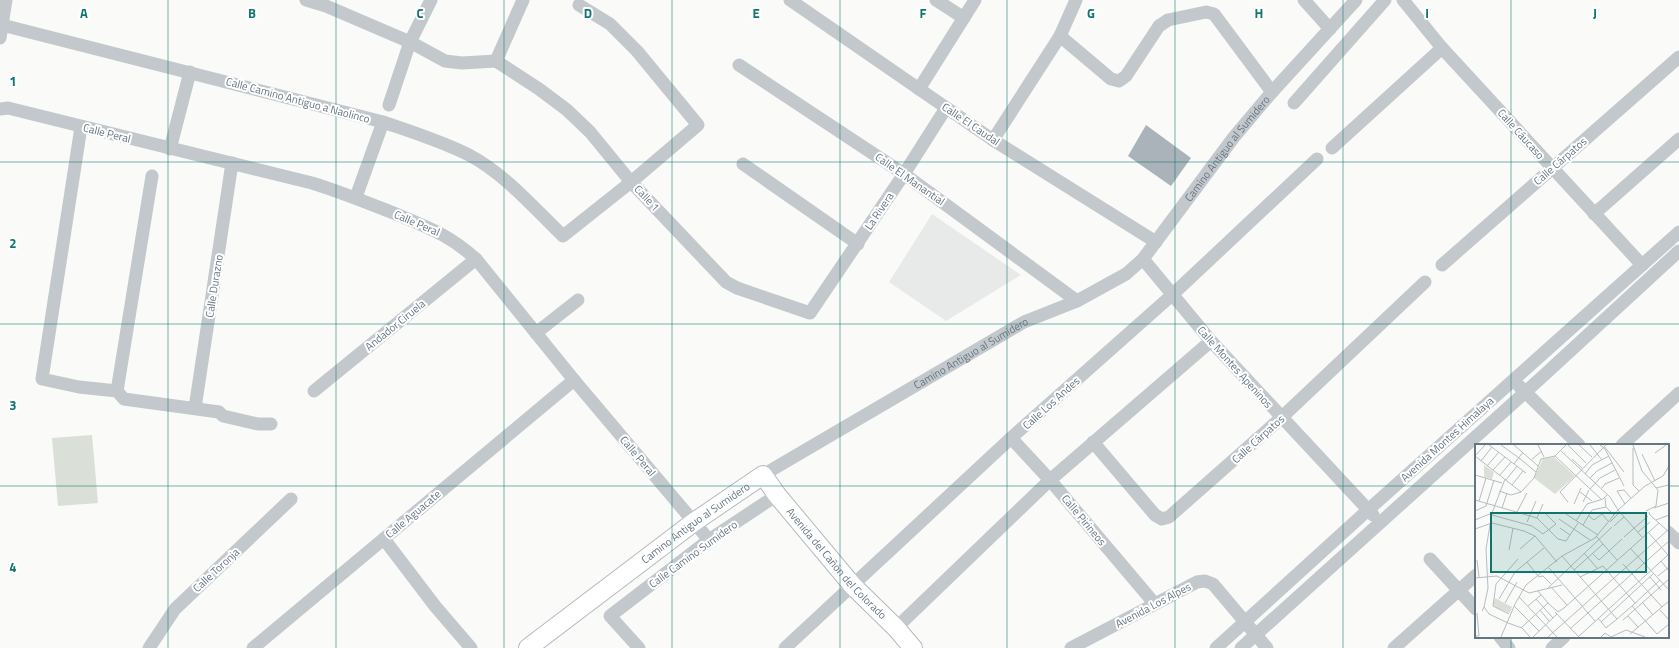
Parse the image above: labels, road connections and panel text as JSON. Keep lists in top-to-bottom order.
{
  "streets": {
    "main road": ["Camino Antiguo al Sumidero", "Avenida del Cañón del Colorado"],
    "street": [
      "Calle Camino Antiguo a Naolinco",
      "Calle El Caudal",
      "Calle Peral",
      "Calle Cáucaso",
      "Calle Cárpatos",
      "Calle El Manantial",
      "Calle 1",
      "La Rivera",
      "Calle Durazno",
      "Andador Ciruela",
      "Calle Montes Apeninos",
      "Calle Los Andes",
      "Avenida Montes Himalaya",
      "Calle Aguacate",
      "Calle Pirineos",
      "Calle Camino Sumidero",
      "Calle Toronja",
      "Avenida Los Alpes"
    ]
  },
  "crossings": [
    ["Calle Camino Antiguo a Naolinco", "Calle 1"],
    ["Calle El Caudal", "Camino Antiguo al Sumidero"],
    ["Calle El Caudal", "La Rivera"],
    ["Calle Peral", "Camino Antiguo al Sumidero"],
    ["Calle Peral", "Calle Durazno"],
    ["Calle Peral", "Andador Ciruela"],
    ["Calle Peral", "Calle Aguacate"],
    ["Calle Peral", "Calle Camino Sumidero"],
    ["Calle Cáucaso", "Calle Cárpatos"],
    ["Calle Cáucaso", "Avenida Montes Himalaya"],
    ["Camino Antiguo al Sumidero", "Calle El Manantial"],
    ["Camino Antiguo al Sumidero", "Calle Montes Apeninos"],
    ["Camino Antiguo al Sumidero", "Avenida del Cañón del Colorado"],
    ["Calle Cárpatos", "Calle Montes Apeninos"],
    ["Calle El Manantial", "La Rivera"],
    ["Calle 1", "La Rivera"],
    ["Calle Montes Apeninos", "Calle Los Andes"],
    ["Calle Montes Apeninos", "Avenida Montes Himalaya"],
    ["Calle Los Andes", "Calle Pirineos"],
    ["Calle Los Andes", "Avenida del Cañón del Colorado"],
    ["Avenida Montes Himalaya", "Avenida Los Alpes"],
    ["Calle Pirineos", "Avenida Los Alpes"],
    ["Calle Camino Sumidero", "Avenida del Cañón del Colorado"]
  ],
  "grid": {
    "columns": [
      "A",
      "B",
      "C",
      "D",
      "E",
      "F",
      "G",
      "H",
      "I",
      "J"
    ],
    "rows": [
      "1",
      "2",
      "3",
      "4"
    ]
  }
}
